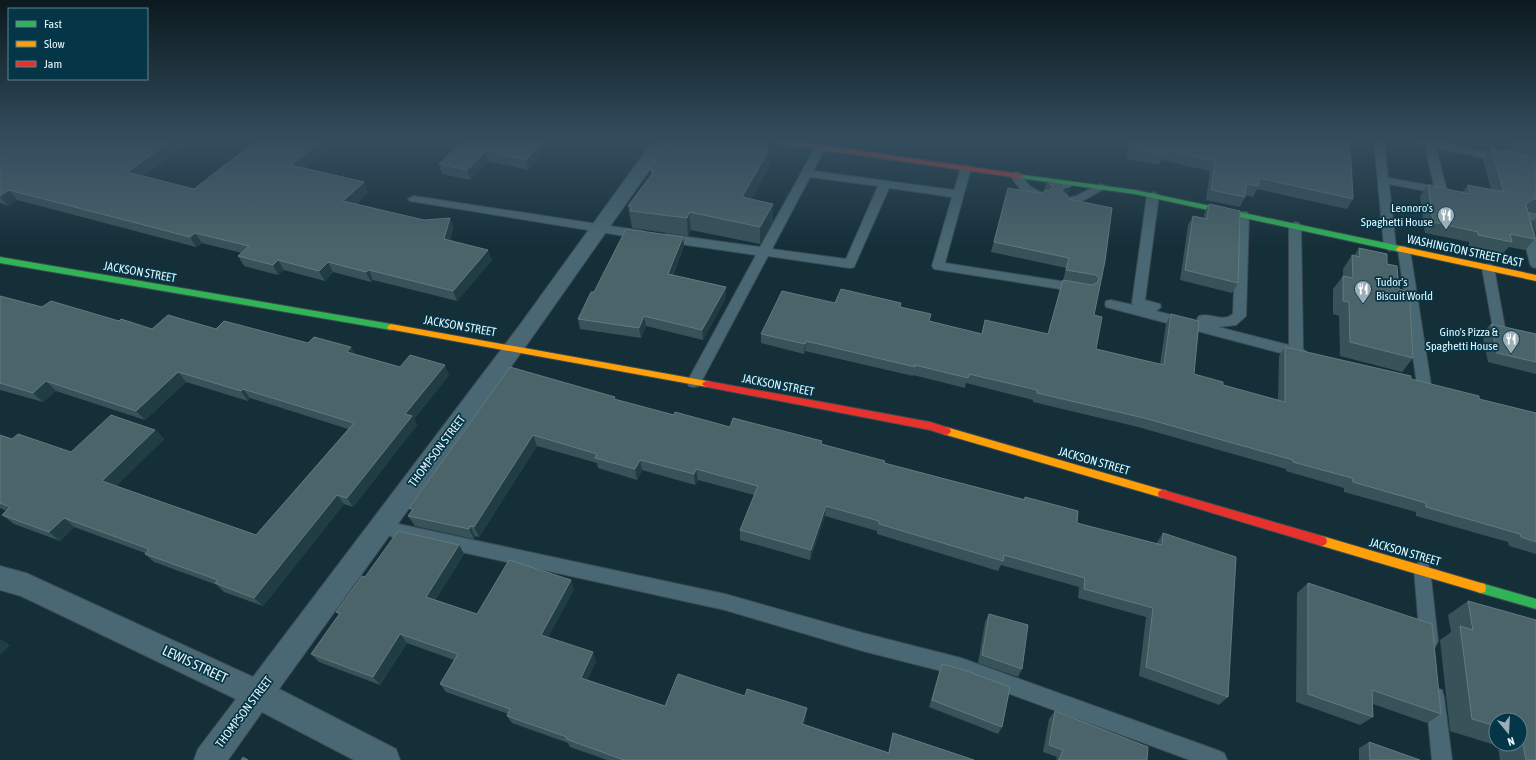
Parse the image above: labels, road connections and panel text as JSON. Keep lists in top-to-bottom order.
{
  "streets": {
    "street": [
      "WASHINGTON STREET EAST",
      "JACKSON STREET",
      "THOMPSON STREET",
      "LEWIS STREET"
    ]
  },
  "crossings": [
    ["JACKSON STREET", "THOMPSON STREET"],
    ["THOMPSON STREET", "LEWIS STREET"]
  ],
  "places": {
    "restaurant": ["Leonoro's Spaghetti House", "Tudor's Biscuit World", "Gino's Pizza & Spaghetti House"]
  },
  "legend": ["Fast", "Slow", "Jam"],
  "north": "bottom"
}
